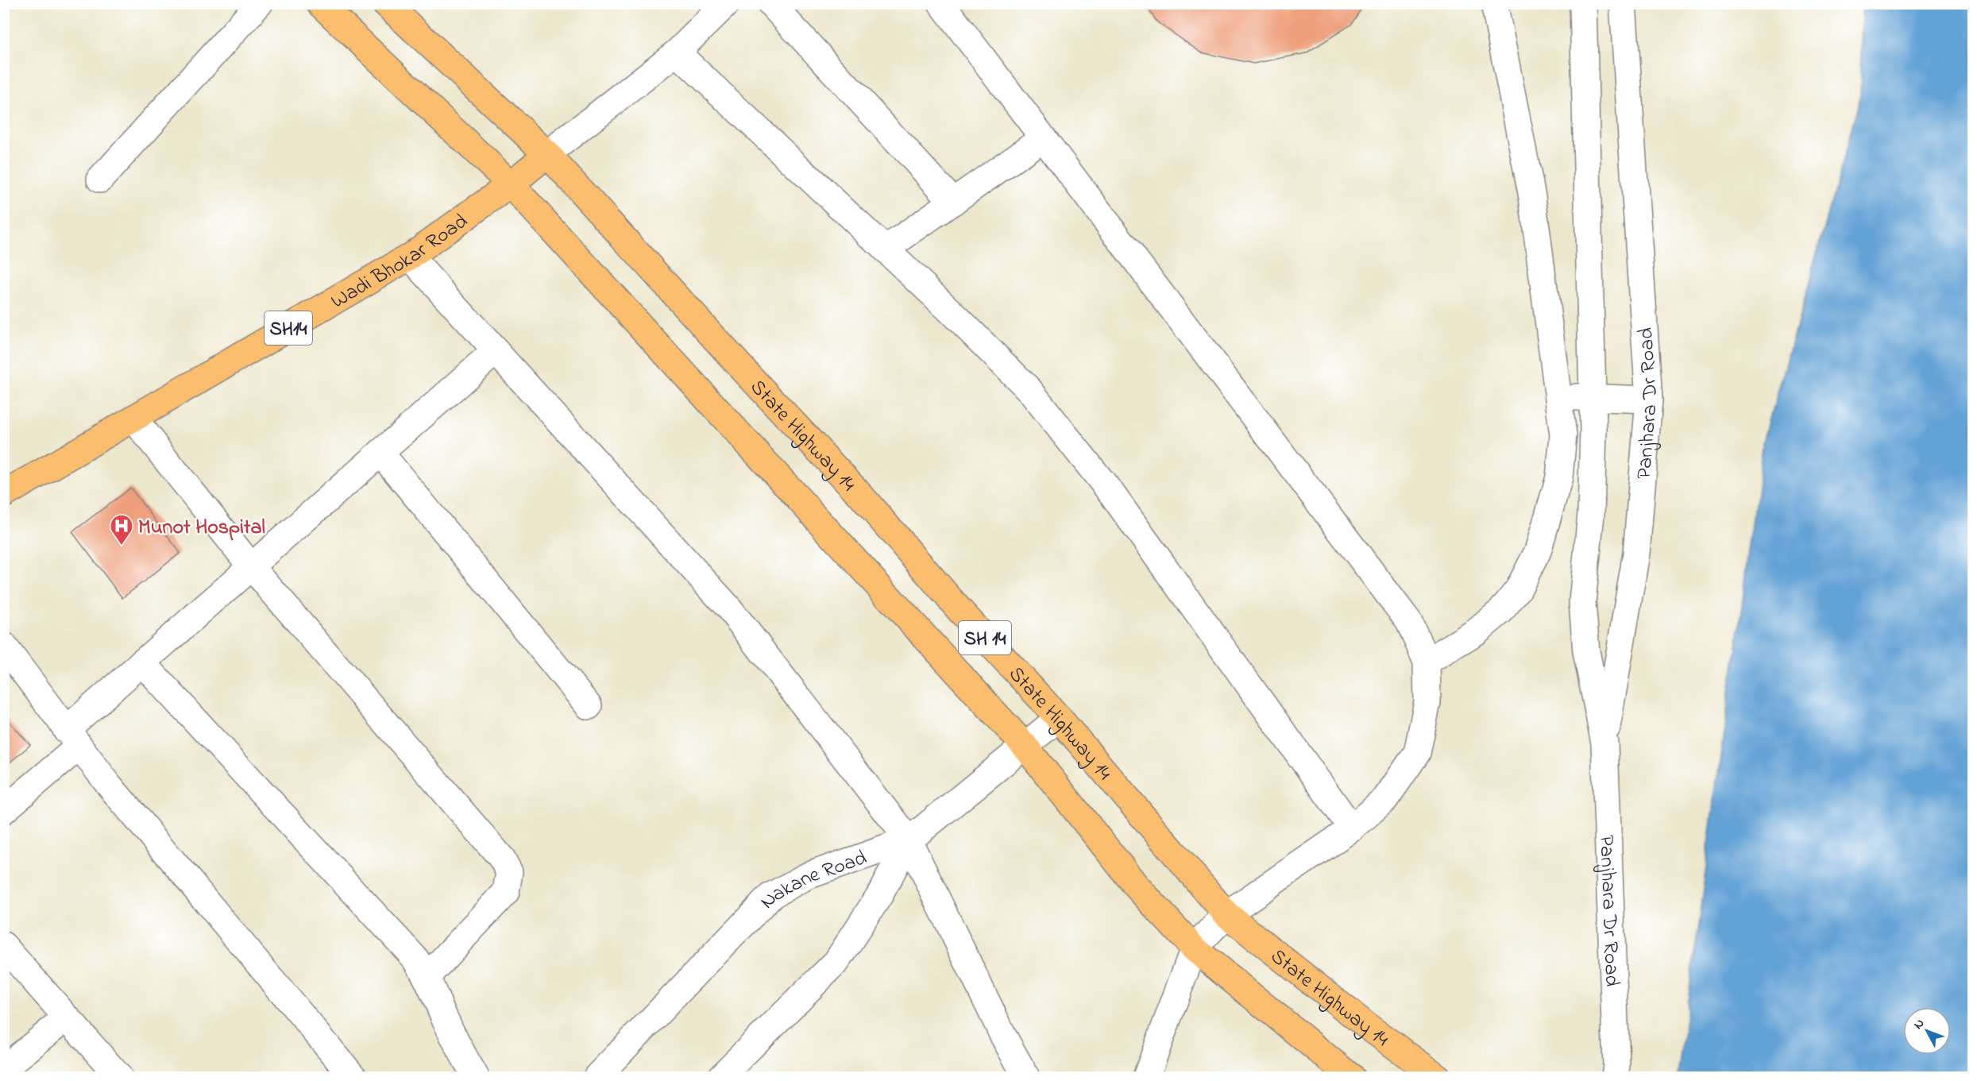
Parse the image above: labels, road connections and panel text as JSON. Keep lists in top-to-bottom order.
{
  "streets": {
    "main road": [
      "Wadi Bhokar Road",
      "SH14",
      "State Highway 14",
      "SH 14"
    ],
    "street": ["Panjhara Dr Road", "Nakane Road"]
  },
  "crossings": [
    ["Wadi Bhokar Road", "State Highway 14"],
    ["State Highway 14", "Nakane Road"]
  ],
  "places": {
    "hospital": ["Munot Hospital"]
  },
  "north": "top left"
}
